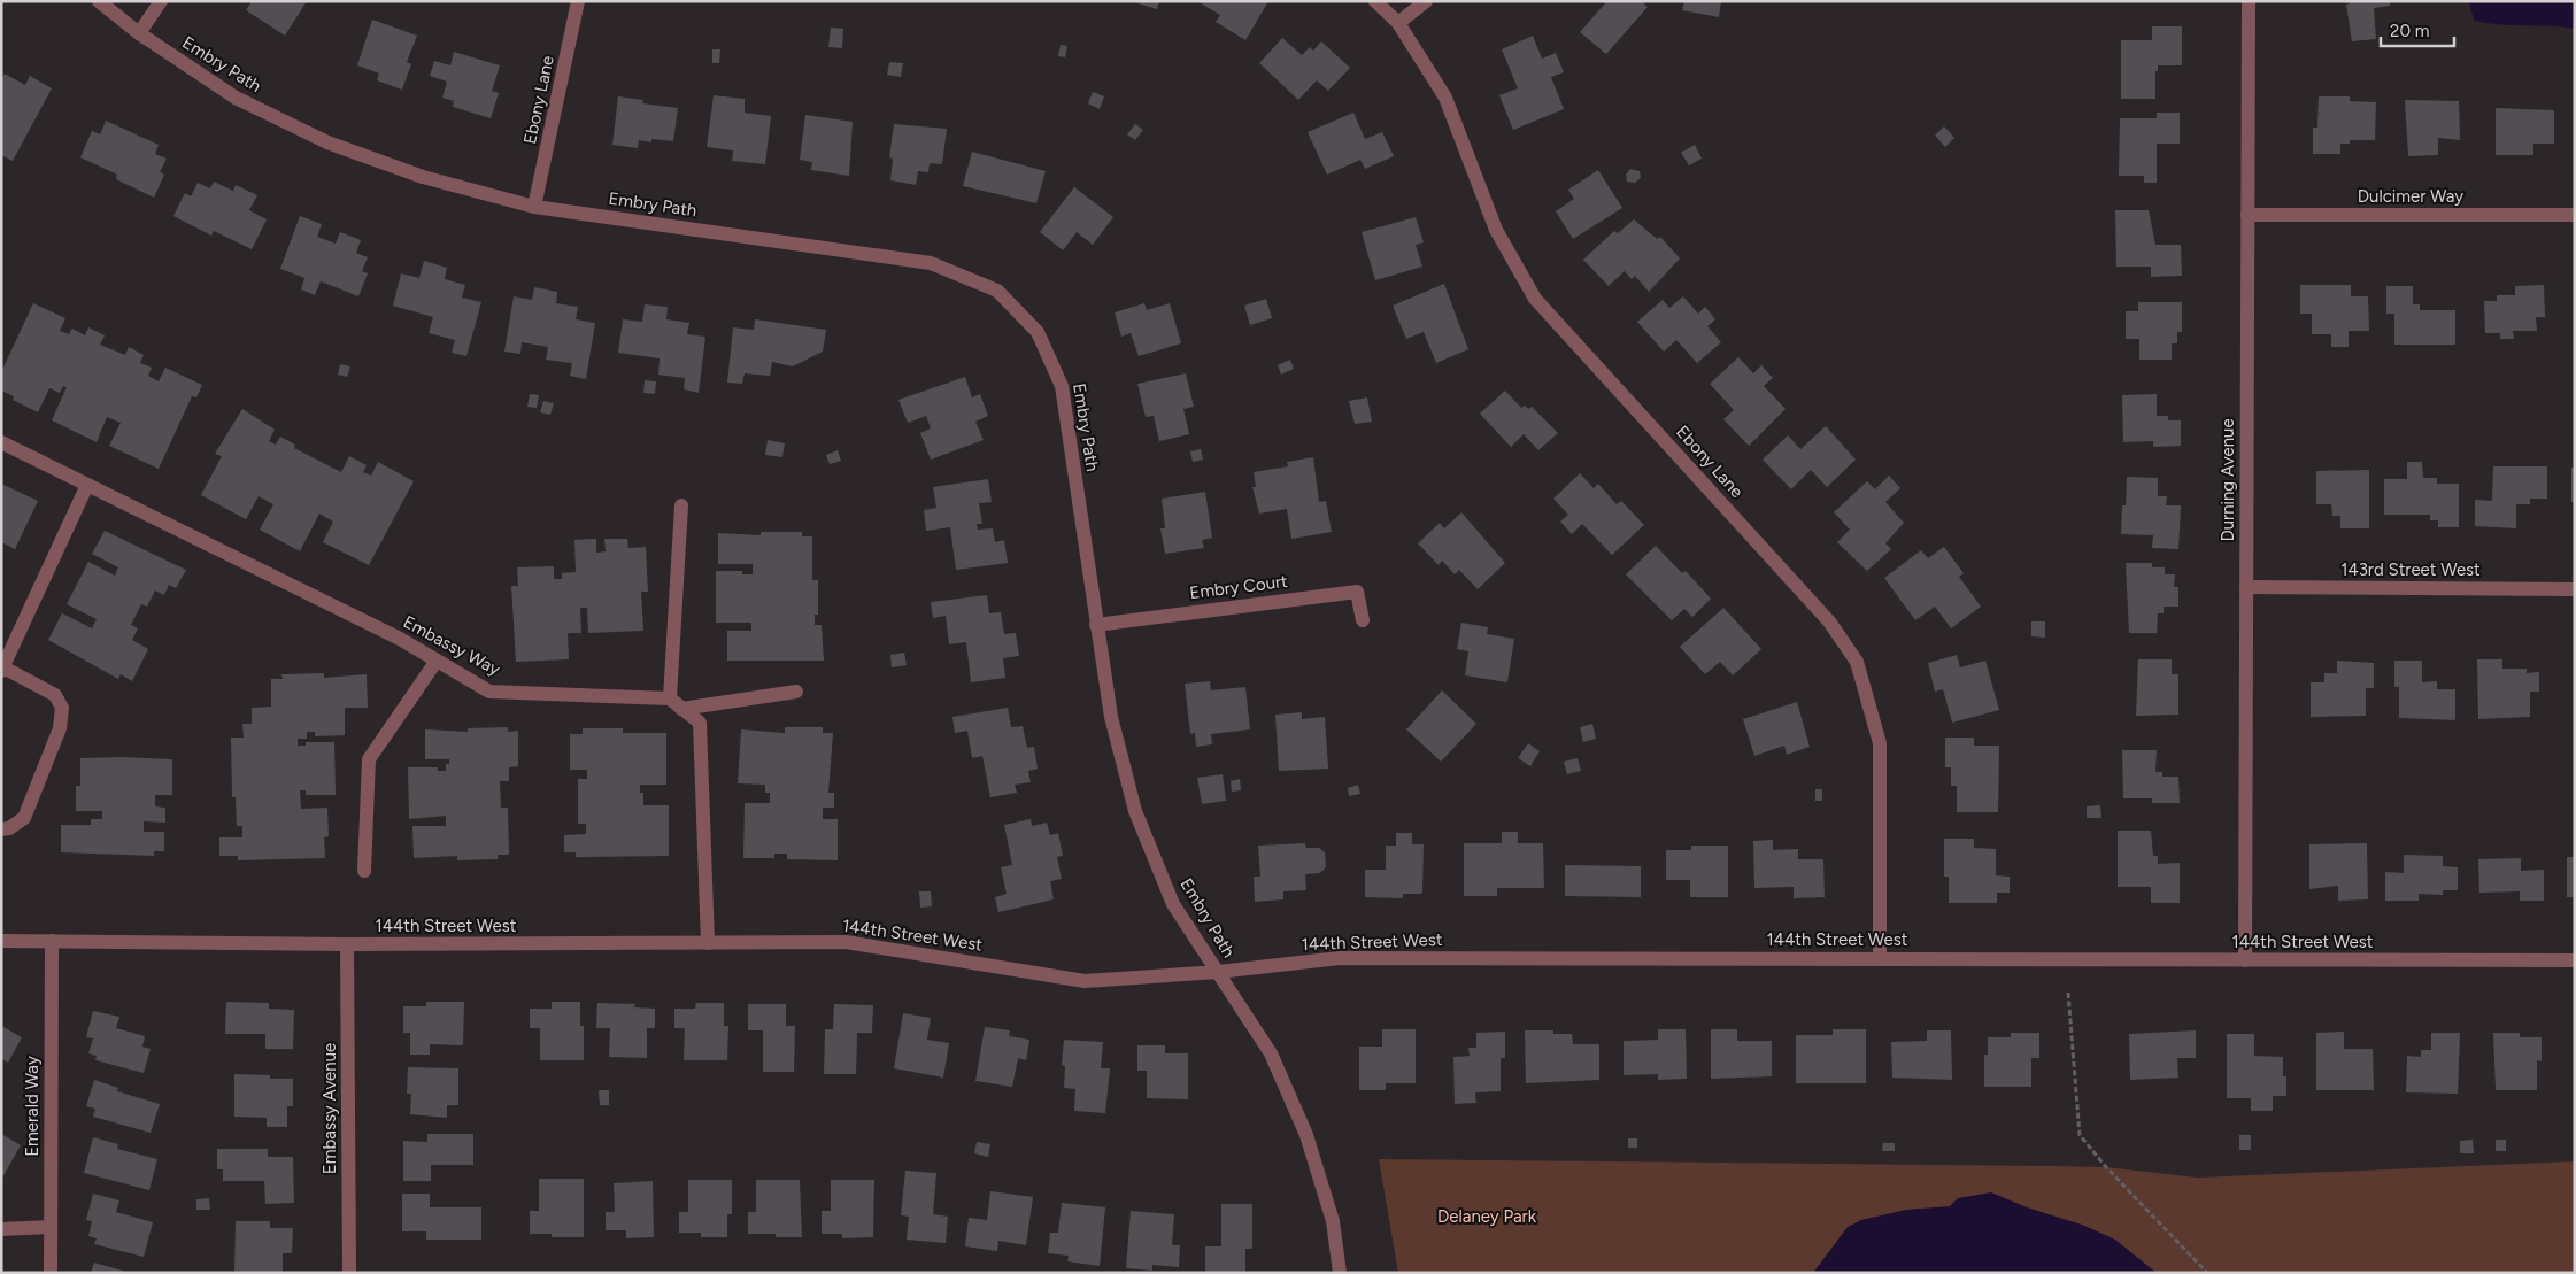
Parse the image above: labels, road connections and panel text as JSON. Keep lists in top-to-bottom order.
{
  "streets": {
    "street": [
      "Embry Path",
      "Ebony Lane",
      "Dulcimer Way",
      "Durning Avenue",
      "143rd Street West",
      "Embry Court",
      "Embassy Way",
      "144th Street West",
      "Emerald Way",
      "Embassy Avenue"
    ]
  },
  "crossings": [
    ["Embry Path", "Ebony Lane"],
    ["Embry Path", "Embry Court"],
    ["Embry Path", "144th Street West"],
    ["Ebony Lane", "144th Street West"],
    ["Dulcimer Way", "Durning Avenue"],
    ["Durning Avenue", "143rd Street West"],
    ["Durning Avenue", "144th Street West"],
    ["144th Street West", "Emerald Way"],
    ["144th Street West", "Embassy Avenue"]
  ],
  "parks": ["Delaney Park"],
  "scale_bar": "20 m"
}
